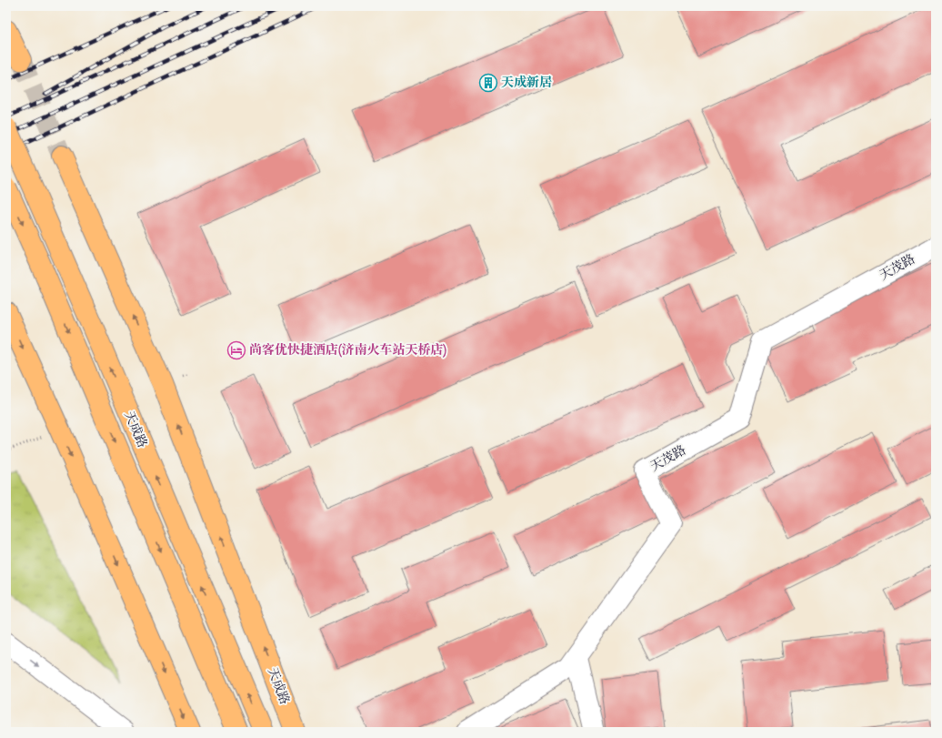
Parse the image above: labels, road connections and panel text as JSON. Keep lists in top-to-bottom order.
{
  "streets": {
    "main road": ["天成路"],
    "street": ["天茂路"]
  },
  "places": {
    "building": ["天成新居"],
    "hotel": ["尚客优快捷酒店(济南火车站天桥店)"]
  }
}
